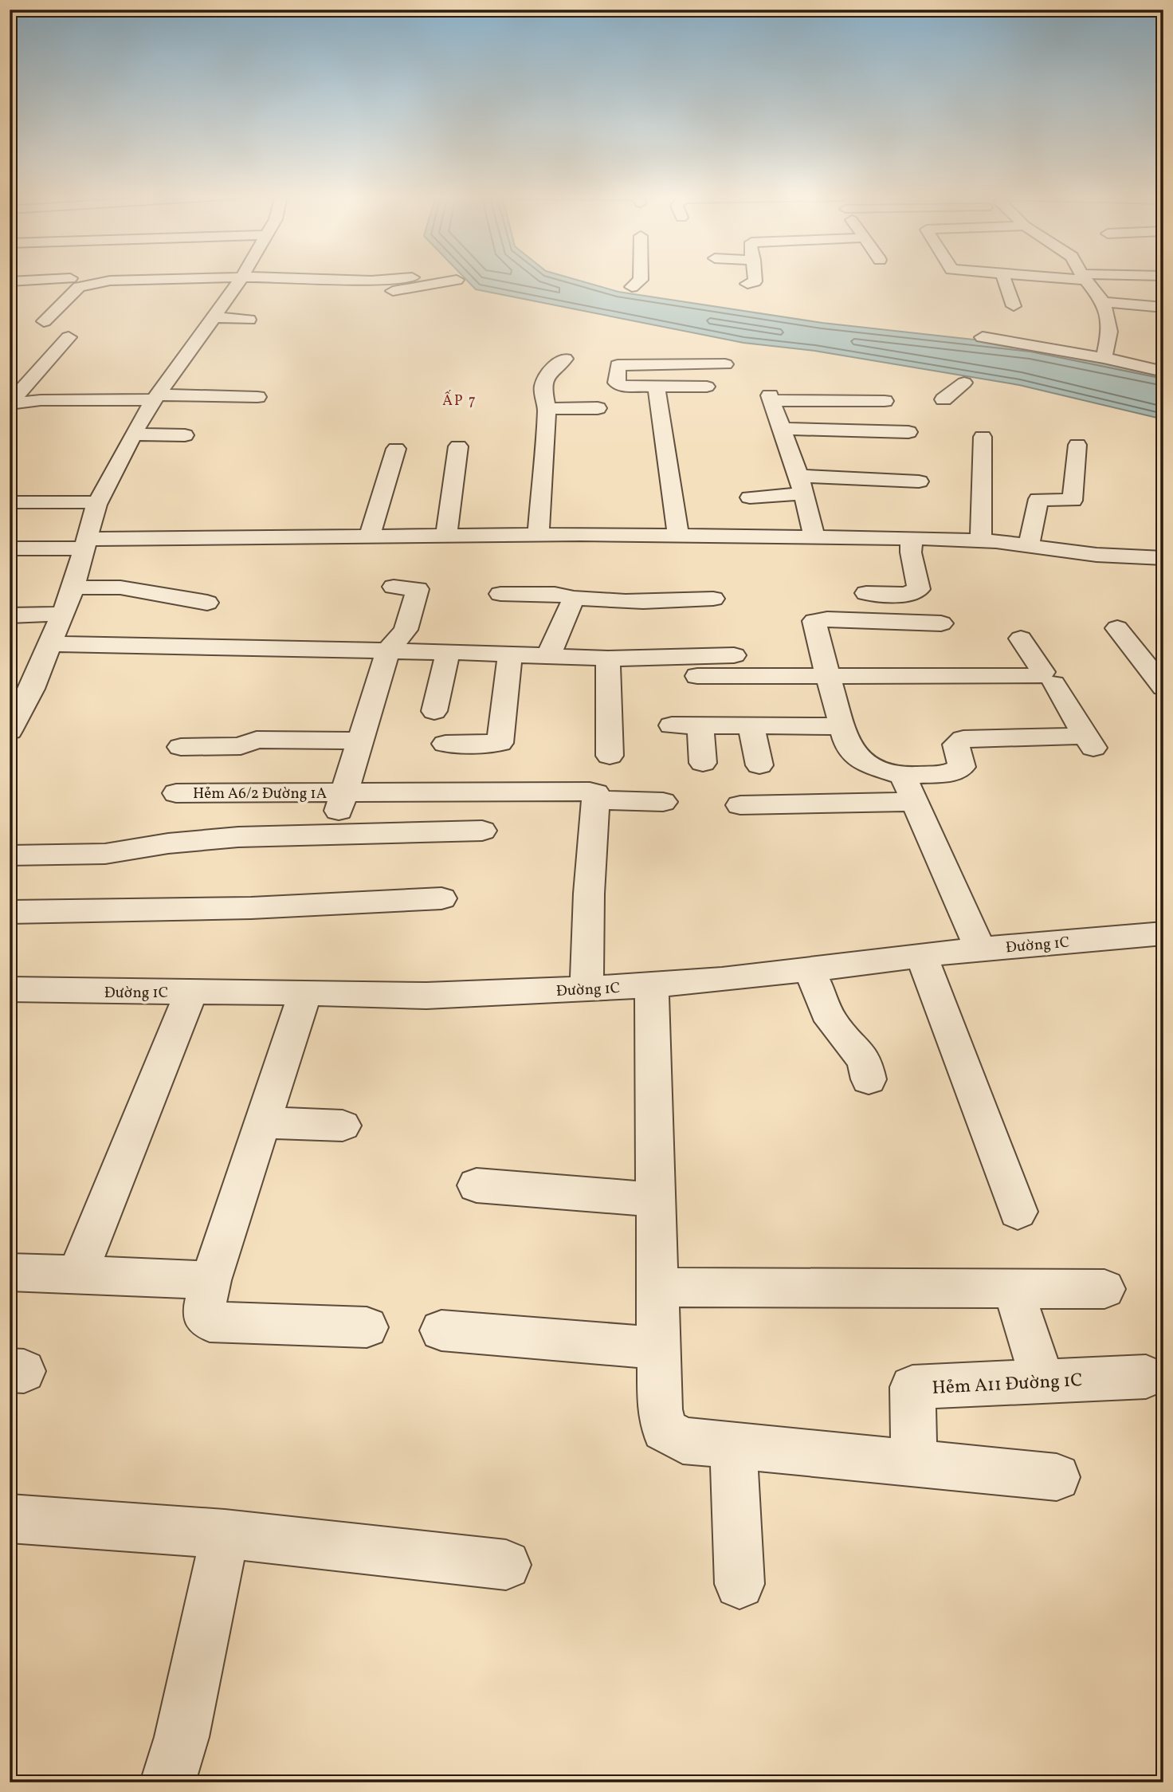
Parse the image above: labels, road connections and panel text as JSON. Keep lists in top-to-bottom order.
{
  "streets": {
    "street": ["Hẻm A6/2 Đường 1A", "Đường 1C", "Hẻm A11 Đường 1C"]
  },
  "districts": ["ẤP 7"]
}
